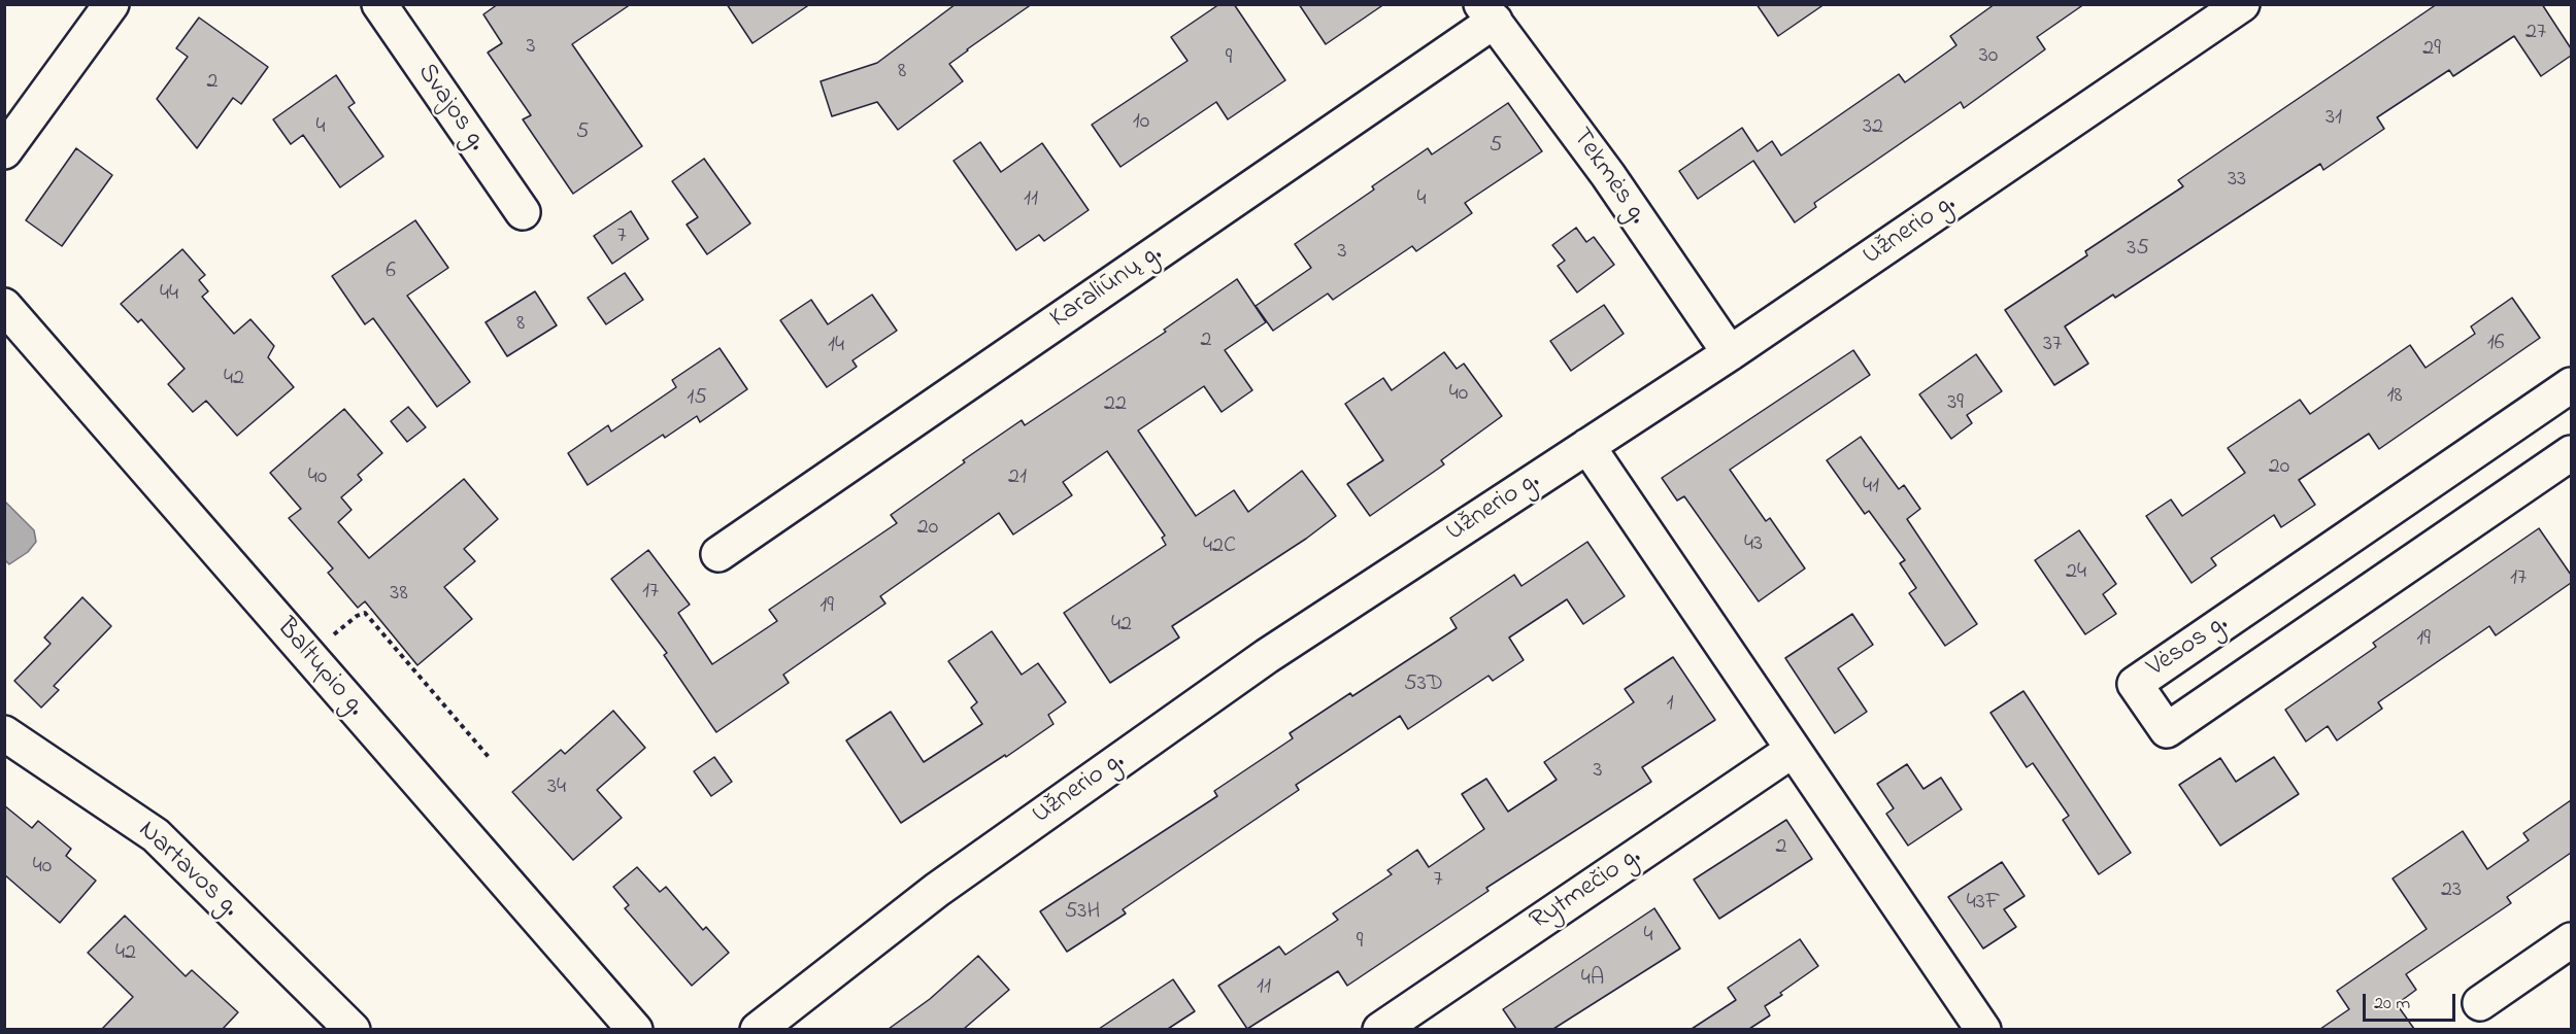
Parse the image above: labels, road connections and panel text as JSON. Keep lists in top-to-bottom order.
{
  "streets": {
    "street": [
      "Svajos g.",
      "Tekmės g.",
      "Užnerio g.",
      "Karaliūnų g.",
      "Vėsos g.",
      "Baltupio g.",
      "Nartavos g.",
      "Rytmečio g."
    ]
  },
  "crossings": [
    ["Tekmės g.", "Užnerio g."],
    ["Tekmės g.", "Karaliūnų g."]
  ],
  "house_numbers": [
    "27",
    "3",
    "29",
    "30",
    "9",
    "8",
    "2",
    "31",
    "10",
    "4",
    "32",
    "5",
    "5",
    "33",
    "11",
    "4",
    "7",
    "35",
    "3",
    "6",
    "44",
    "8",
    "2",
    "16",
    "37",
    "14",
    "42",
    "40",
    "18",
    "15",
    "39",
    "22",
    "20",
    "40",
    "21",
    "41",
    "20",
    "43",
    "42C",
    "24",
    "17",
    "17",
    "38",
    "19",
    "42",
    "19",
    "53D",
    "1",
    "3",
    "34",
    "2",
    "40",
    "7",
    "23",
    "43F",
    "53H",
    "4",
    "9",
    "42",
    "4A",
    "11"
  ],
  "scale_bar": "20 m"
}
